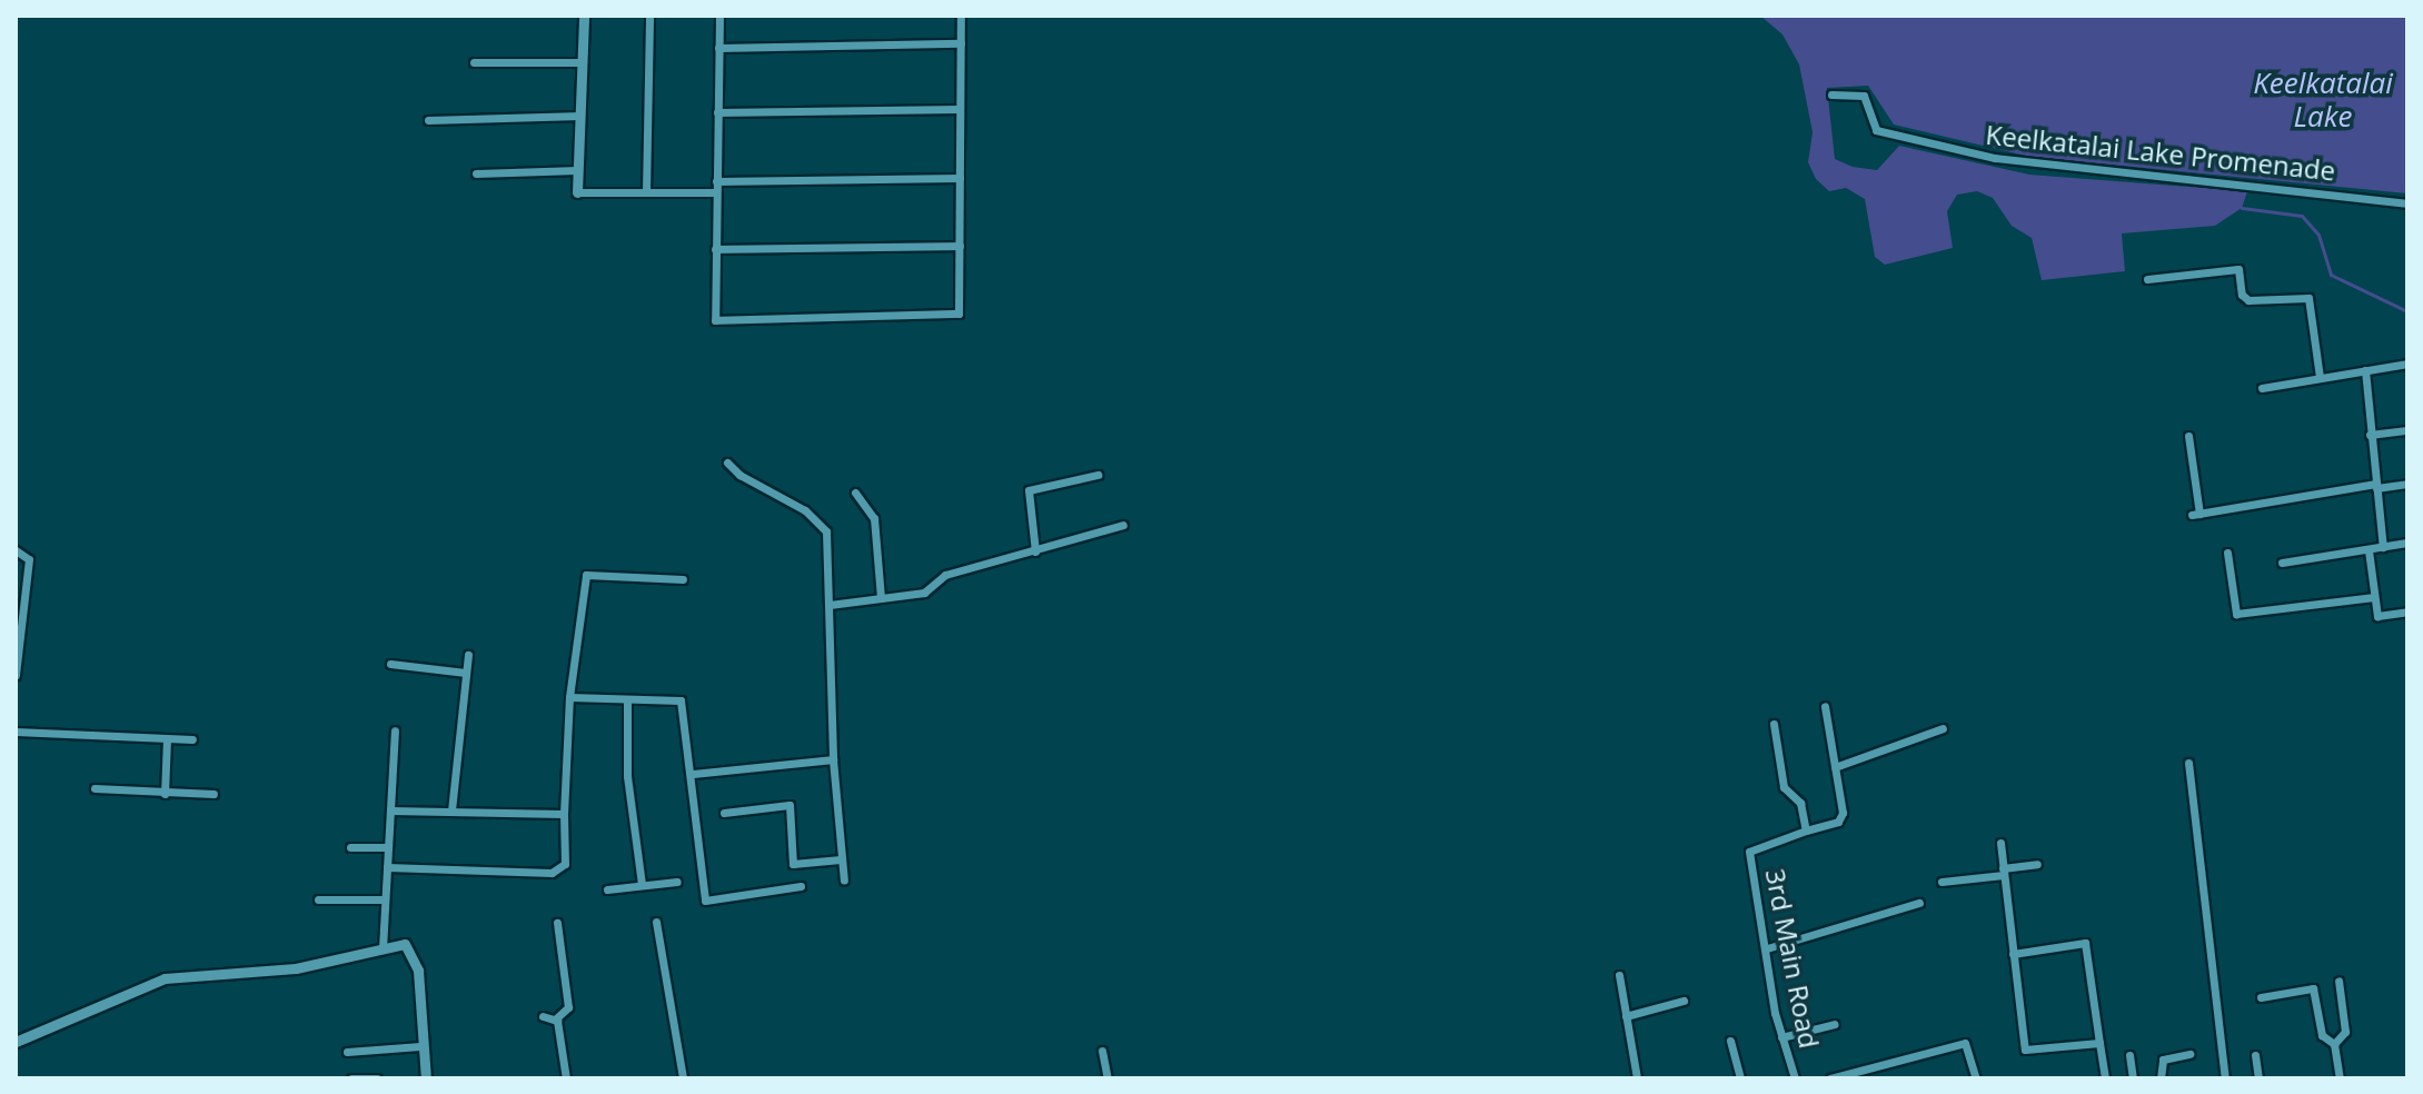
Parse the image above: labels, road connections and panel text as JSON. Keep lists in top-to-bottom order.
{
  "streets": {
    "street": ["Keelkatalai Lake Promenade", "3rd Main Road"]
  },
  "water": ["Keelkatalai Lake"]
}
